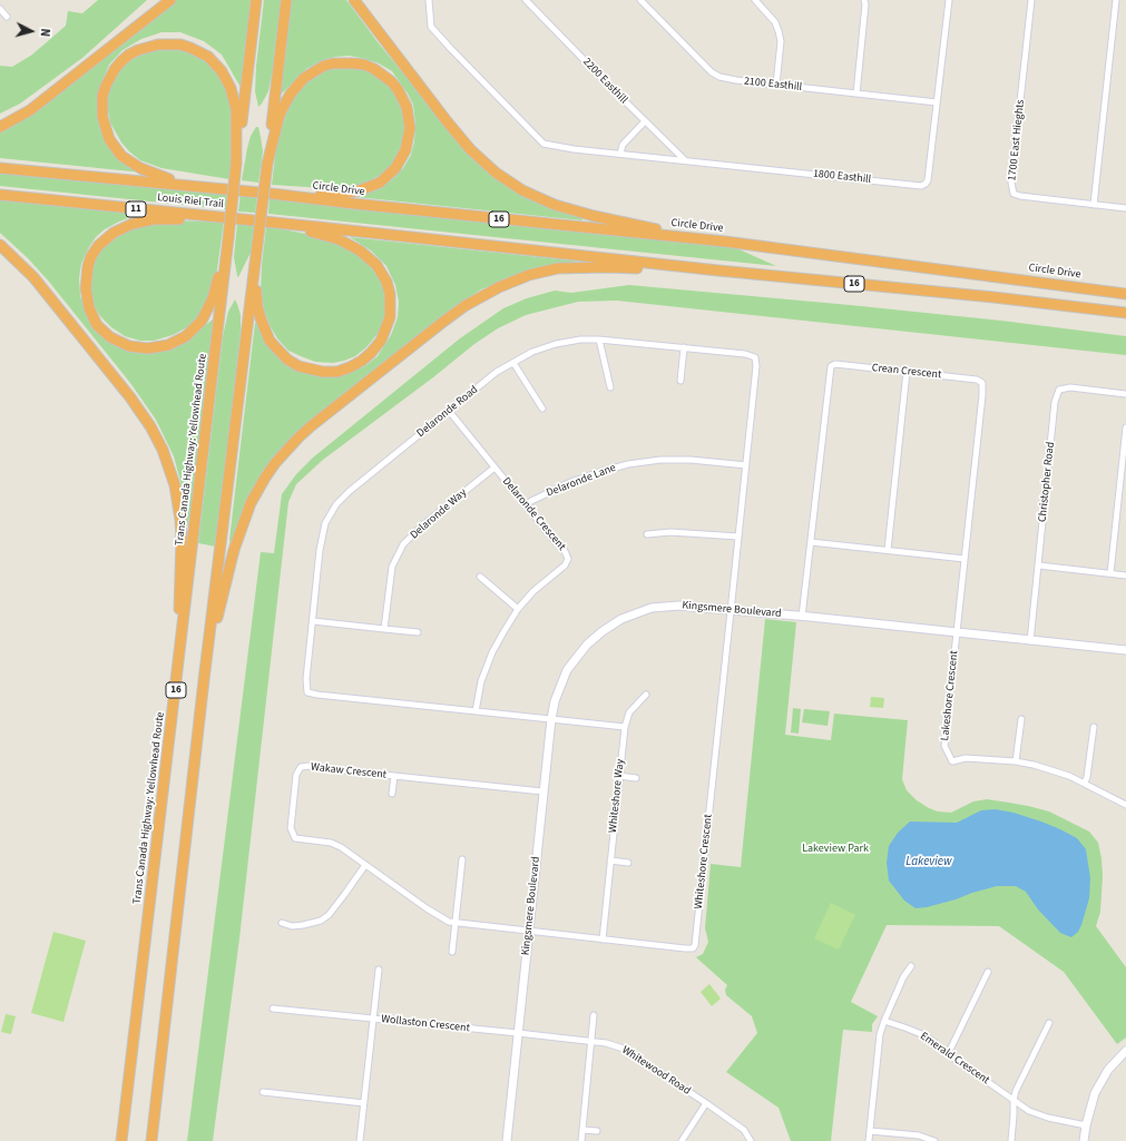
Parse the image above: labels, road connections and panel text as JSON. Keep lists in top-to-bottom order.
{
  "streets": {
    "highway": [
      "Circle Drive",
      "Louis Riel Trail",
      "11",
      "16",
      "Trans Canada Highway: Yellowhead Route"
    ],
    "street": [
      "2200 Easthill",
      "2100 Easthill",
      "1700 East Hieghts",
      "1800 Easthill",
      "Crean Crescent",
      "Delaronde Road",
      "Delaronde Lane",
      "Christopher Road",
      "Delaronde Way",
      "Delaronde Crescent",
      "Kingsmere Boulevard",
      "Lakeshore Crescent",
      "Wakaw Crescent",
      "Whiteshore Way",
      "Whiteshore Crescent",
      "Wollaston Crescent",
      "Emerald Crescent",
      "Whitewood Road"
    ]
  },
  "crossings": [
    ["2200 Easthill", "1800 Easthill"],
    ["2100 Easthill", "1800 Easthill"],
    ["Circle Drive", "Louis Riel Trail"],
    ["Louis Riel Trail", "16"],
    ["16", "Trans Canada Highway: Yellowhead Route"],
    ["Crean Crescent", "Kingsmere Boulevard"],
    ["Crean Crescent", "Lakeshore Crescent"],
    ["Delaronde Road", "Delaronde Lane"],
    ["Delaronde Road", "Delaronde Crescent"],
    ["Delaronde Road", "Kingsmere Boulevard"],
    ["Delaronde Road", "Whiteshore Crescent"],
    ["Delaronde Lane", "Delaronde Crescent"],
    ["Christopher Road", "Kingsmere Boulevard"],
    ["Delaronde Way", "Delaronde Crescent"],
    ["Kingsmere Boulevard", "Lakeshore Crescent"],
    ["Kingsmere Boulevard", "Wakaw Crescent"],
    ["Kingsmere Boulevard", "Whiteshore Crescent"],
    ["Kingsmere Boulevard", "Wollaston Crescent"],
    ["Kingsmere Boulevard", "Whitewood Road"],
    ["Wakaw Crescent", "Whiteshore Crescent"],
    ["Whiteshore Way", "Whiteshore Crescent"],
    ["Wollaston Crescent", "Whitewood Road"]
  ],
  "water": ["Lakeview"],
  "parks": ["Lakeview Park"],
  "north": "right"
}
